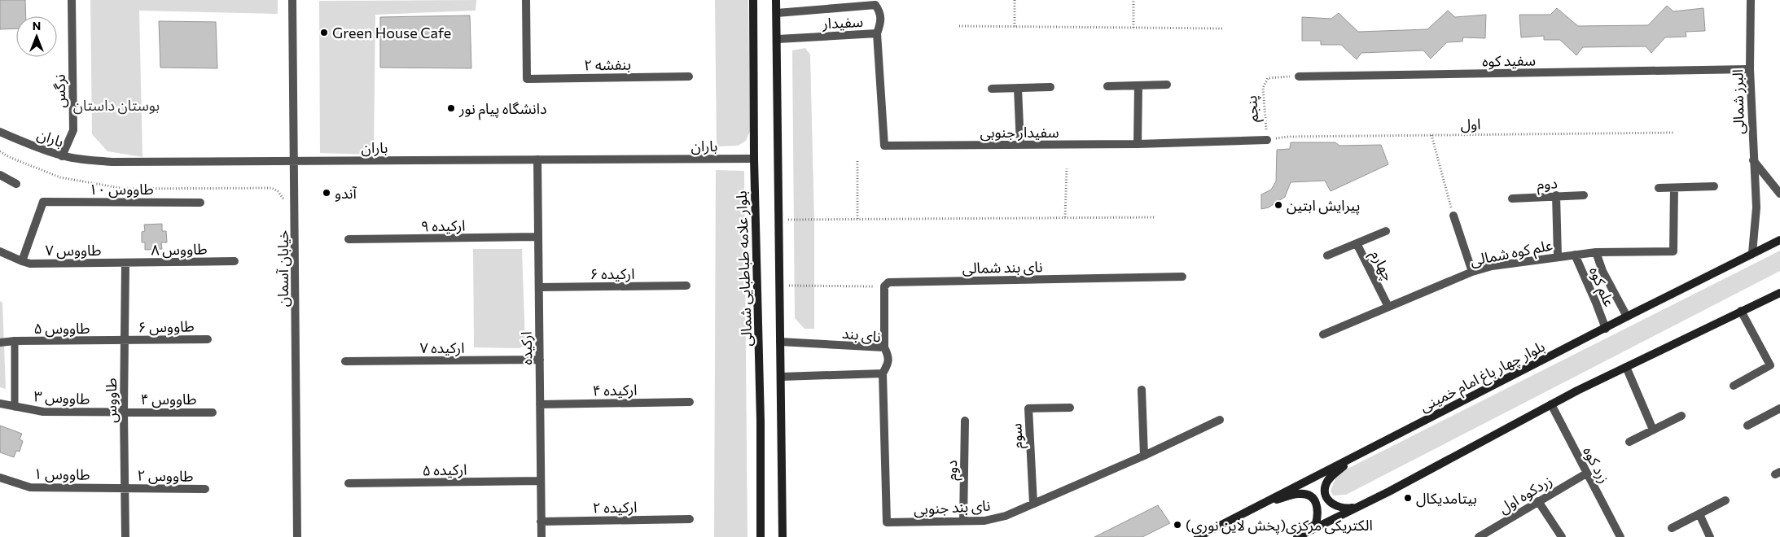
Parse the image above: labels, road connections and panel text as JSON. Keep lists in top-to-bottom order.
{
  "streets": {
    "main road": ["بلوار علامه طباطبایی شمالی", "بلوار چهار باغ امام خمینی"],
    "street": [
      "سفیدار",
      "سفید کوه",
      "بنفشه ۲",
      "نرگس",
      "البرز شمالی",
      "سفیدار جنوبی",
      "باران",
      "دوم",
      "طاووس ۱۰",
      "ارکیده ۹",
      "طاووس ۸",
      "طاووس ۷",
      "علم کوه شمالی",
      "چهارم",
      "نای بند شمالی",
      "خیابان آسمان",
      "ارکیده ۶",
      "علم کوه",
      "طاووس ۶",
      "طاووس ۵",
      "نای بند",
      "ارکیده ۷",
      "ارکیده",
      "ارکیده ۴",
      "طاووس ۳",
      "طاووس ۴",
      "طاووس",
      "سوم",
      "زرد کوه",
      "ارکیده ۵",
      "طاووس ۱",
      "طاووس ۲",
      "زردکوه اول",
      "ارکیده ۲",
      "نای بند جنوبی"
    ],
    "path": ["پنجم", "اول"]
  },
  "crossings": [
    ["سفیدار", "سفیدار جنوبی"],
    ["سفید کوه", "البرز شمالی"],
    ["سفید کوه", "پنجم"],
    ["نرگس", "باران"],
    ["البرز شمالی", "بلوار چهار باغ امام خمینی"],
    ["پنجم", "اول"],
    ["پنجم", "سفیدار جنوبی"],
    ["اول", "سفیدار جنوبی"],
    ["باران", "خیابان آسمان"],
    ["باران", "بلوار علامه طباطبایی شمالی"],
    ["باران", "ارکیده"],
    ["دوم", "نای بند جنوبی"],
    ["طاووس ۱۰", "طاووس ۷"],
    ["ارکیده ۹", "ارکیده"],
    ["طاووس ۸", "طاووس ۷"],
    ["طاووس ۸", "طاووس"],
    ["طاووس ۷", "طاووس"],
    ["علم کوه شمالی", "چهارم"],
    ["علم کوه شمالی", "علم کوه"],
    ["ارکیده ۶", "ارکیده"],
    ["علم کوه", "بلوار چهار باغ امام خمینی"],
    ["طاووس ۶", "طاووس ۵"],
    ["طاووس ۶", "طاووس"],
    ["طاووس ۵", "طاووس"],
    ["نای بند", "نای بند جنوبی"],
    ["ارکیده ۷", "ارکیده"],
    ["ارکیده", "ارکیده ۴"],
    ["ارکیده", "ارکیده ۵"],
    ["ارکیده", "ارکیده ۲"],
    ["طاووس ۳", "طاووس ۴"],
    ["طاووس ۳", "طاووس"],
    ["طاووس ۴", "طاووس"],
    ["طاووس", "طاووس ۱"],
    ["طاووس", "طاووس ۲"],
    ["سوم", "نای بند جنوبی"],
    ["زرد کوه", "زردکوه اول"],
    ["طاووس ۱", "طاووس ۲"]
  ],
  "parks": ["بوستان داستان"],
  "places": [
    "Green House Cafe",
    "دانشگاه پیام نور",
    "آندو",
    "پیرایش ابتین",
    "بیتامدیکال",
    "الکتریکی مرکزی(پخش لاین نوری)"
  ],
  "north": "top"
}
